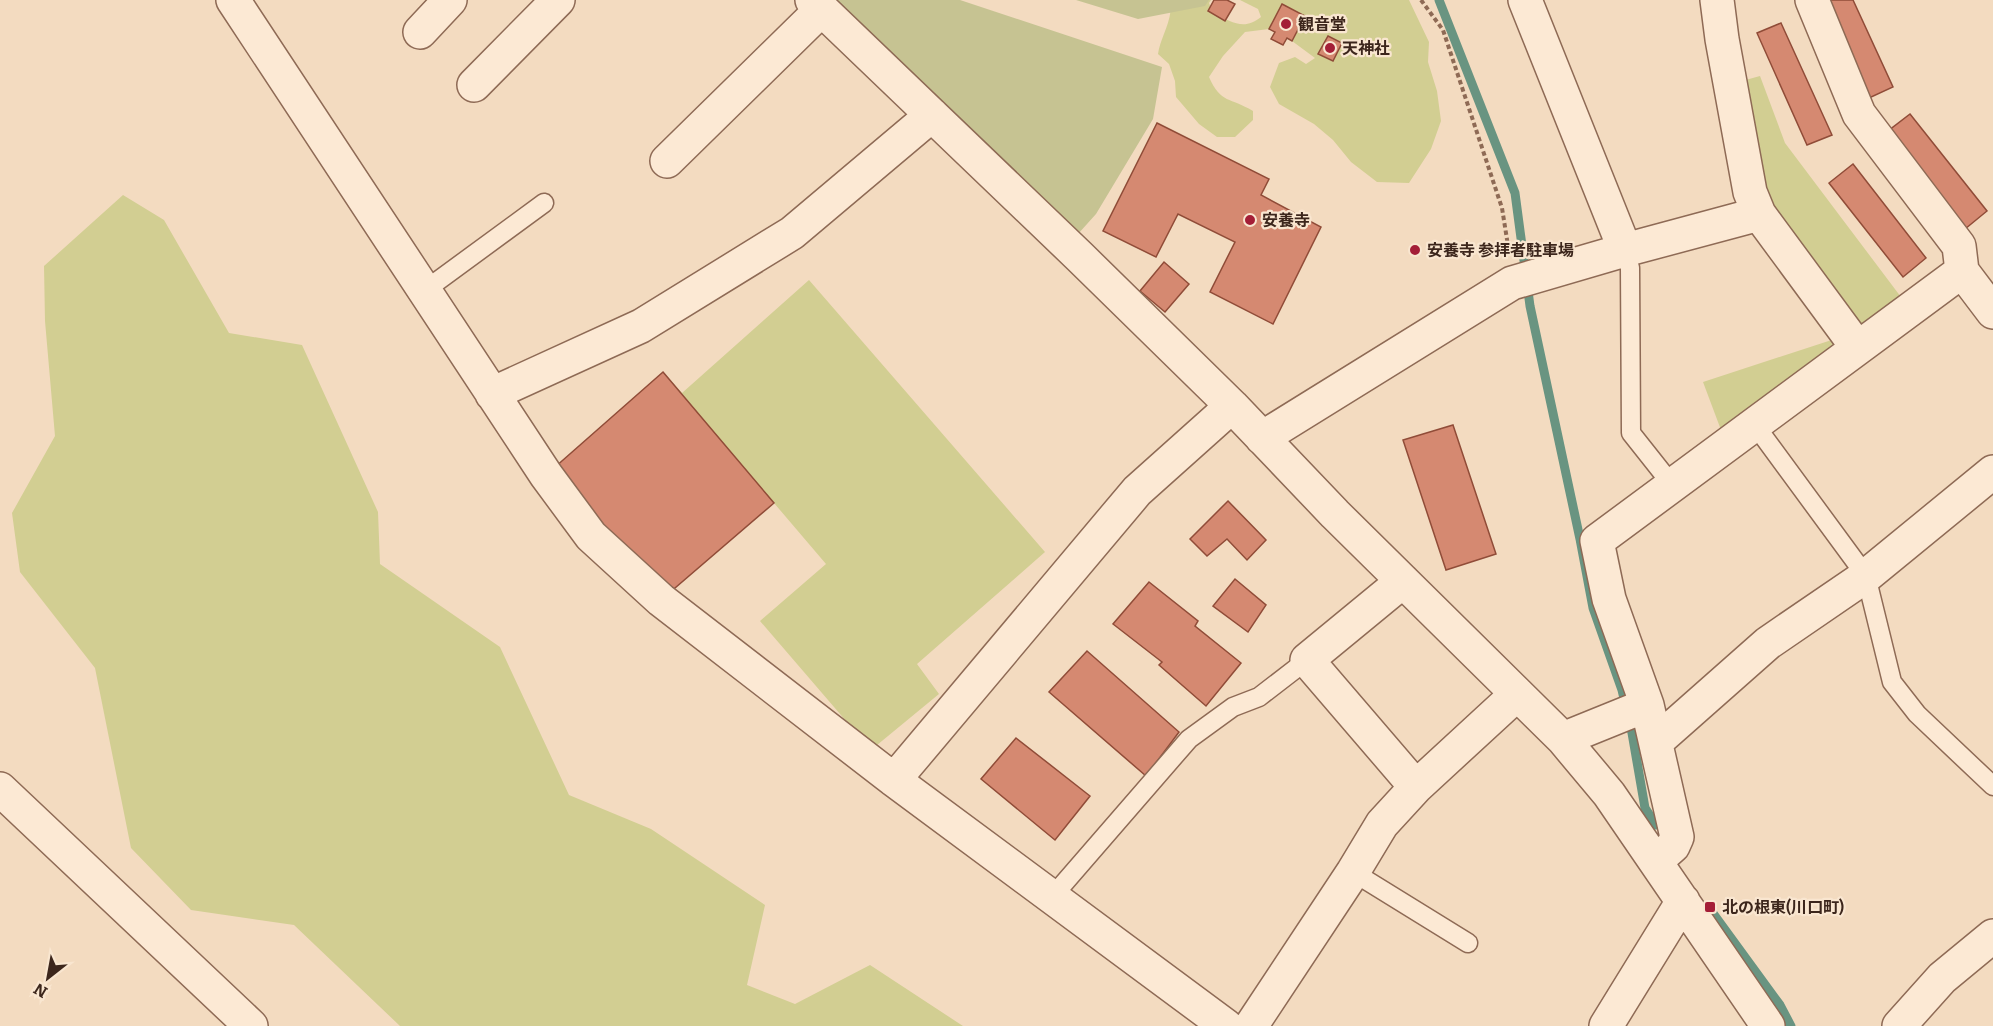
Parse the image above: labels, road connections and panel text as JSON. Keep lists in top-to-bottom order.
{
  "places": {
    "other": [
      "観音堂",
      "天神社",
      "安養寺",
      "安養寺 参拝者駐車場"
    ],
    "transit": ["北の根東(川口町)"]
  },
  "north": "bottom left"
}
